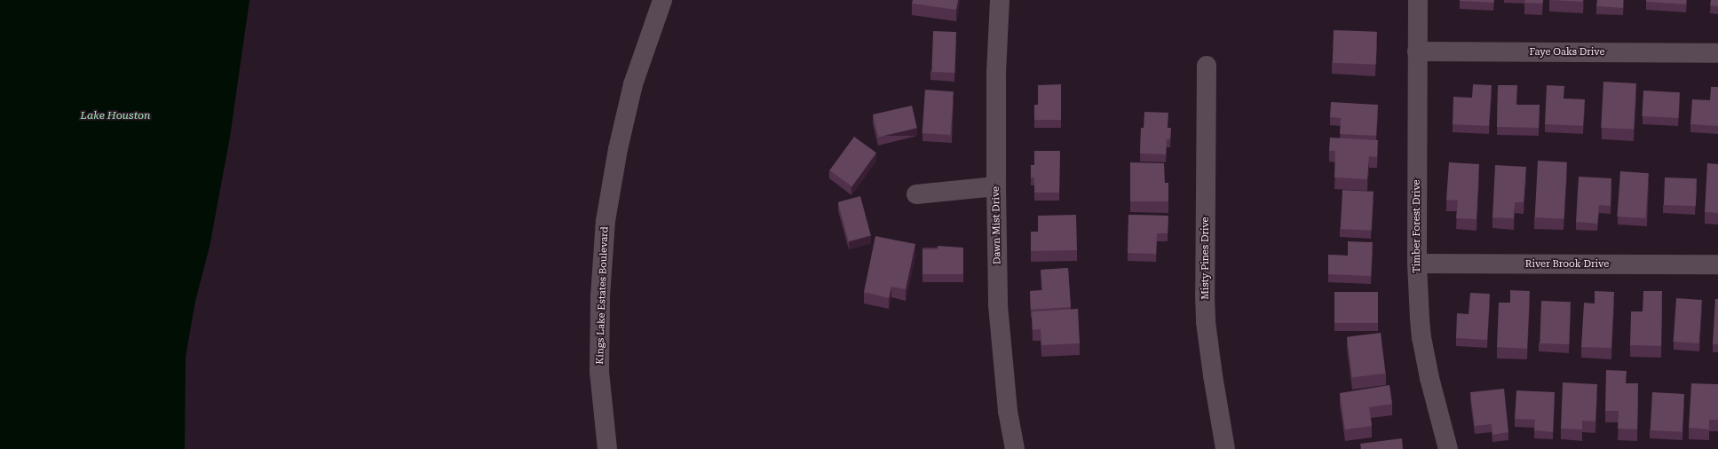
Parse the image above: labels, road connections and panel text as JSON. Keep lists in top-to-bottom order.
{
  "streets": {
    "street": [
      "Faye Oaks Drive",
      "Dawn Mist Drive",
      "Timber Forest Drive",
      "Misty Pines Drive",
      "River Brook Drive",
      "Kings Lake Estates Boulevard"
    ]
  },
  "crossings": [
    ["Faye Oaks Drive", "Timber Forest Drive"],
    ["Timber Forest Drive", "River Brook Drive"]
  ],
  "water": ["Lake Houston"]
}
